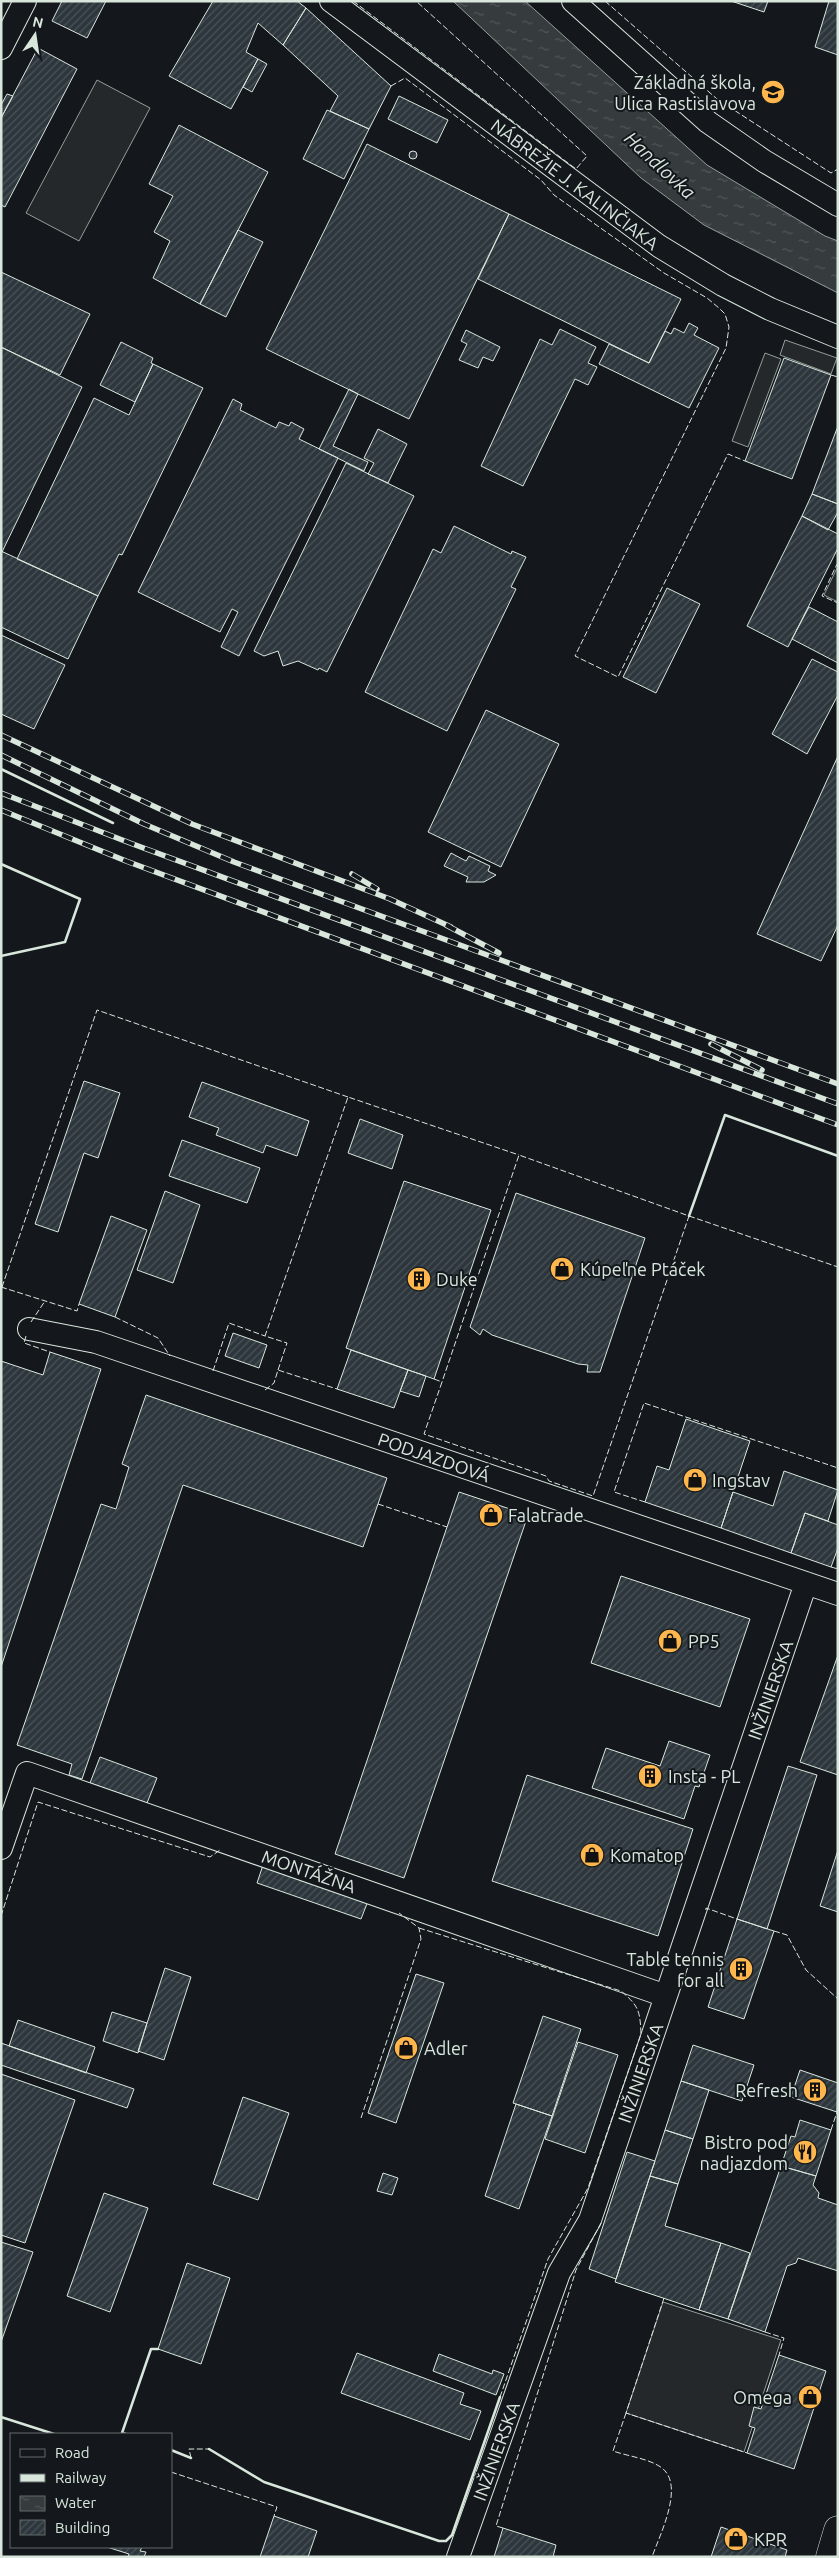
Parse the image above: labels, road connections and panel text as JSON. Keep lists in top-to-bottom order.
{
  "streets": {
    "street": [
      "NÁBREŽIE J. KALINČIAKA",
      "PODJAZDOVÁ",
      "INŽINIERSKA",
      "MONTÁŽNA"
    ]
  },
  "crossings": [
    ["PODJAZDOVÁ", "INŽINIERSKA"],
    ["INŽINIERSKA", "MONTÁŽNA"]
  ],
  "water": ["Handlovka"],
  "places": {
    "school or university": ["Základná škola, Ulica Rastislavova"],
    "shop": [
      "Kúpeľne Ptáček",
      "Ingstav",
      "Falatrade",
      "PP5",
      "Komatop",
      "Adler",
      "Omega",
      "KPR"
    ],
    "building": [
      "Duke",
      "Insta - PL",
      "Table tennis for all",
      "Refresh"
    ],
    "restaurant": ["Bistro pod nadjazdom"]
  },
  "legend": [
    "Road",
    "Railway",
    "Water",
    "Building"
  ],
  "north": "top"
}
